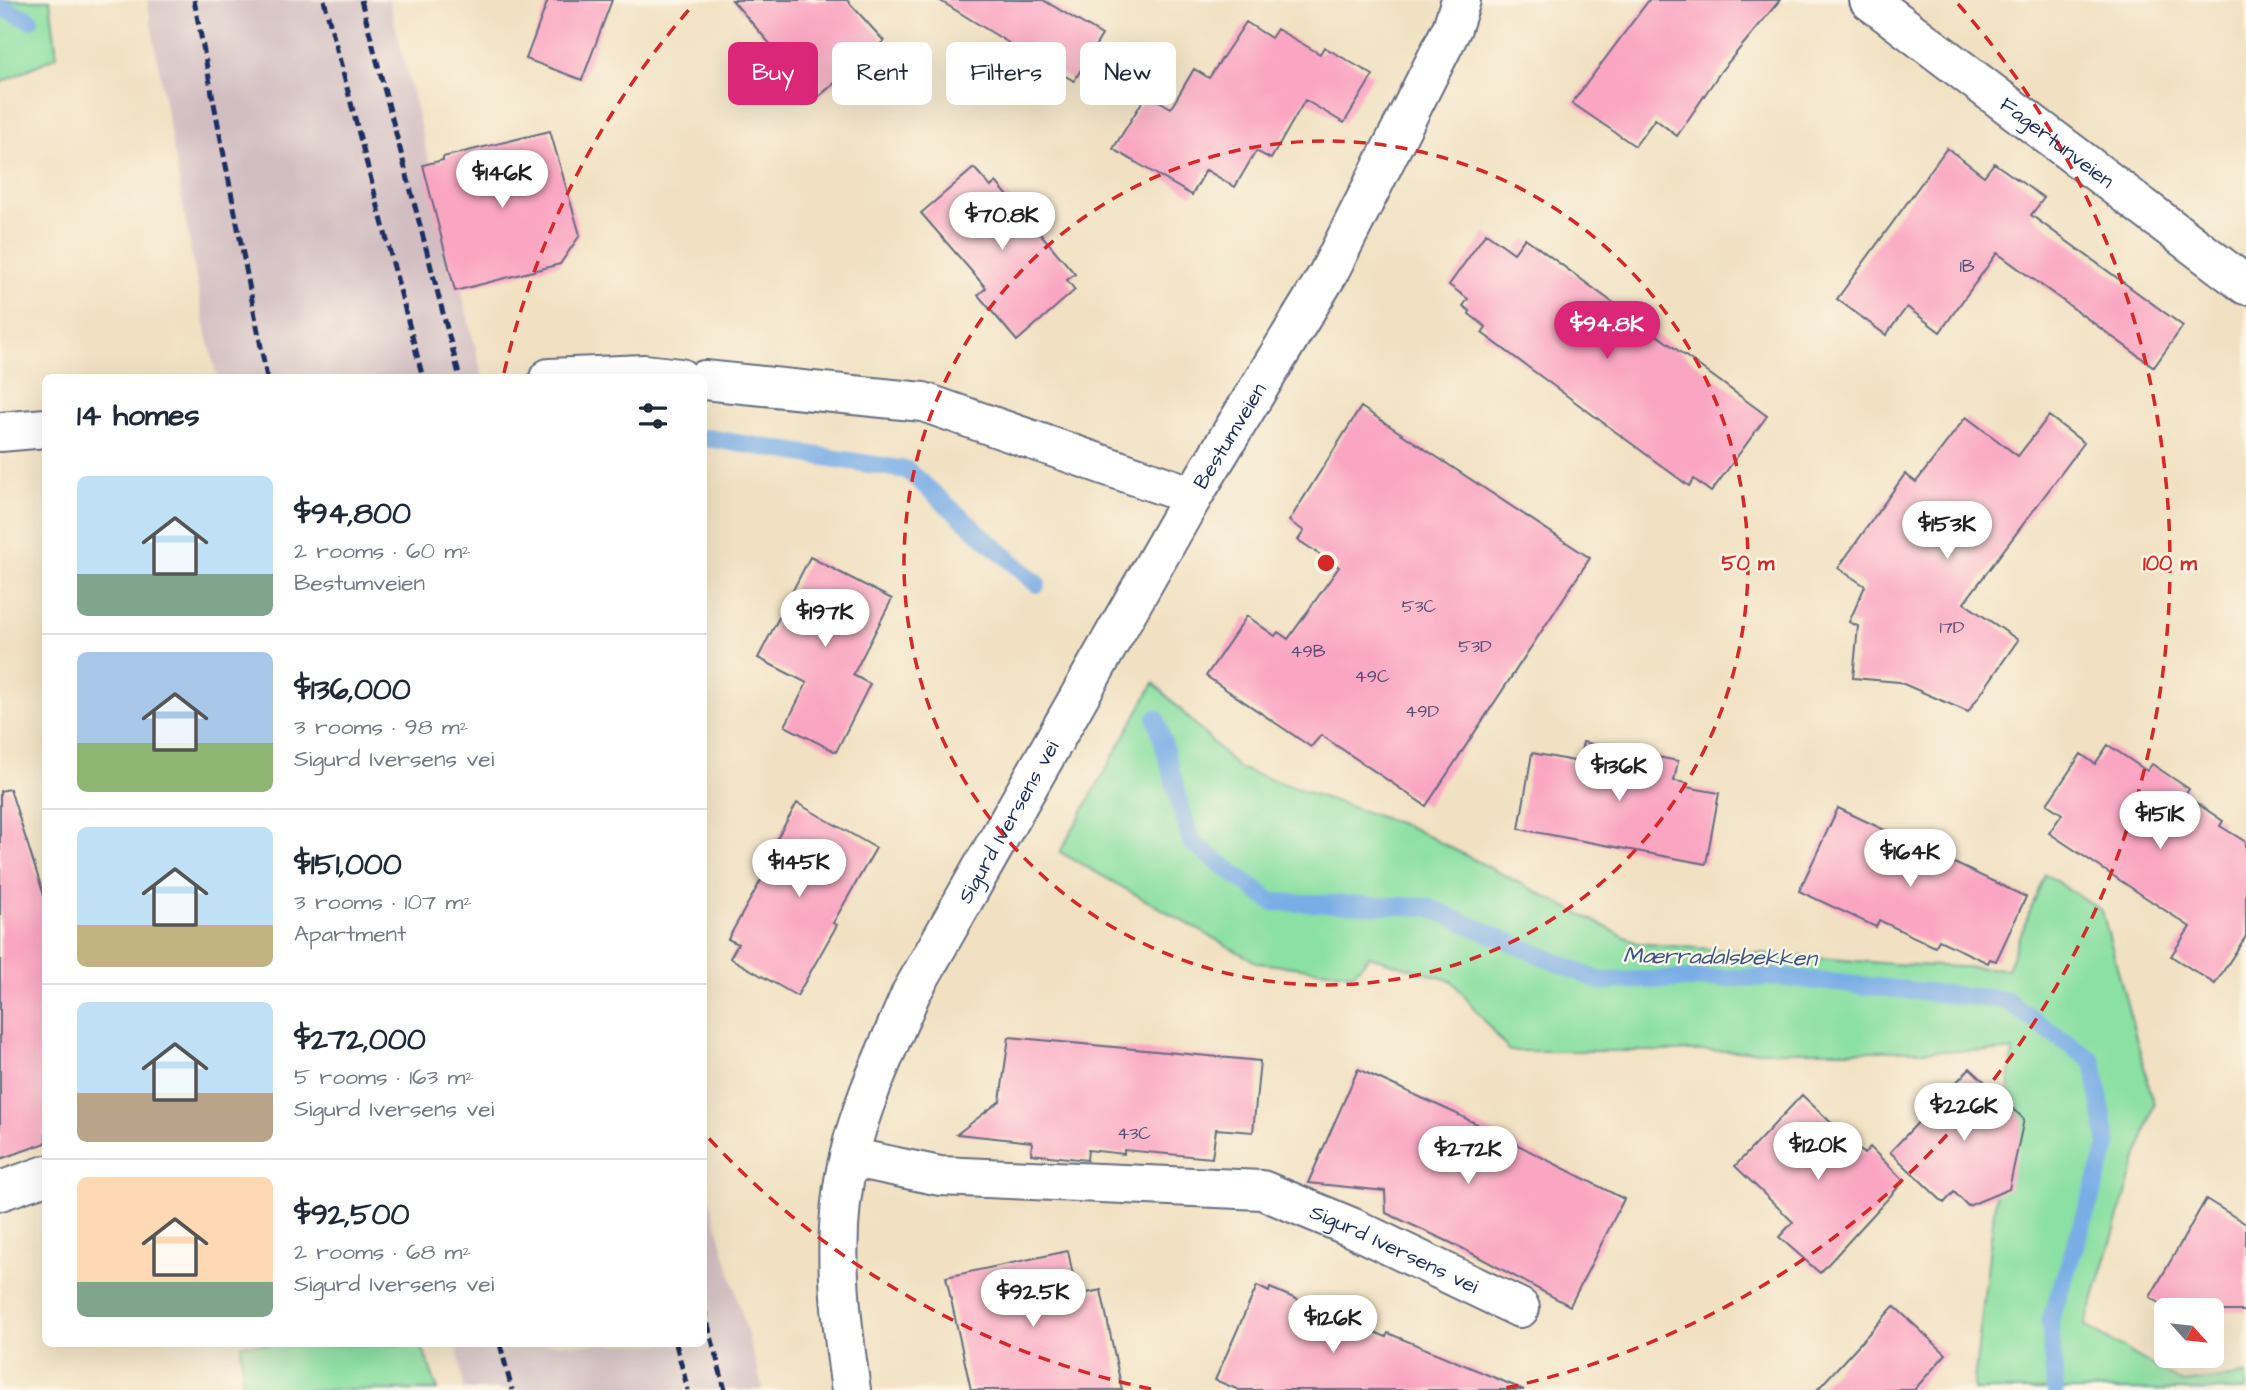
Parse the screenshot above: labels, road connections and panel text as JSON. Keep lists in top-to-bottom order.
{
  "streets": {
    "street": ["Fagertunveien", "Bestumveien", "Sigurd Iversens vei"]
  },
  "crossings": [
    ["Bestumveien", "Sigurd Iversens vei"]
  ],
  "water": ["Mærradalsbekken"],
  "house_numbers": [
    "1B",
    "53C",
    "17D",
    "53D",
    "49B",
    "49C",
    "49D",
    "43C"
  ],
  "north": "bottom right",
  "page": {
    "chip": [
      "Buy",
      "Rent",
      "Filters",
      "New"
    ],
    "price": [
      "$146K",
      "$70.8K",
      "$94.8K",
      "$153K",
      "$197K",
      "$136K",
      "$151K",
      "$164K",
      "$145K",
      "$226K",
      "$120K",
      "$272K",
      "$92.5K",
      "$126K"
    ],
    "heading": "14 homes",
    "list": [
      {
        "name": "$94,800",
        "note": "2 rooms · 60 m² · Bestumveien"
      },
      {
        "name": "$136,000",
        "note": "3 rooms · 98 m² · Sigurd Iversens vei"
      },
      {
        "name": "$151,000",
        "note": "3 rooms · 107 m² · Apartment"
      },
      {
        "name": "$272,000",
        "note": "5 rooms · 163 m² · Sigurd Iversens vei"
      },
      {
        "name": "$92,500",
        "note": "2 rooms · 68 m² · Sigurd Iversens vei"
      }
    ]
  },
  "rings": ["50 m", "100 m"]
}
